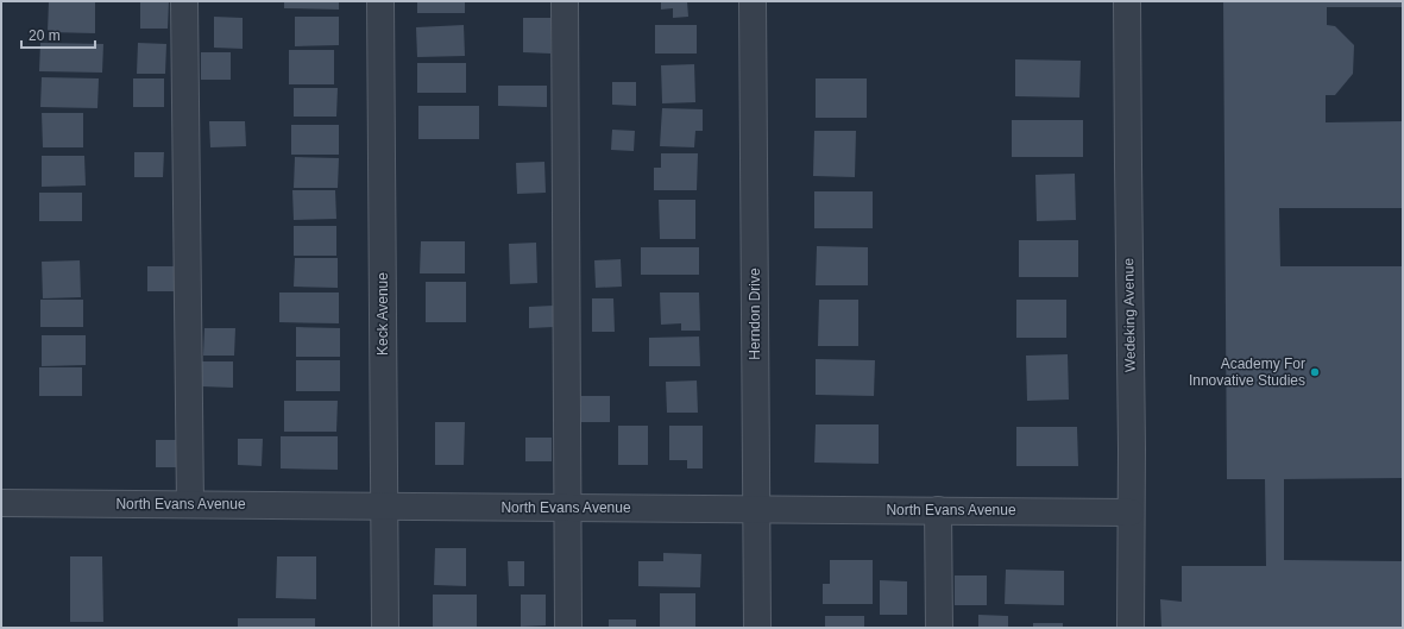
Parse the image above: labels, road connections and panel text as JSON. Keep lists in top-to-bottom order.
{
  "streets": {
    "street": [
      "Keck Avenue",
      "Herndon Drive",
      "Wedeking Avenue",
      "North Evans Avenue"
    ]
  },
  "crossings": [
    ["Keck Avenue", "North Evans Avenue"],
    ["Herndon Drive", "North Evans Avenue"],
    ["Wedeking Avenue", "North Evans Avenue"]
  ],
  "places": ["Academy For Innovative Studies"],
  "scale_bar": "20 m"
}
